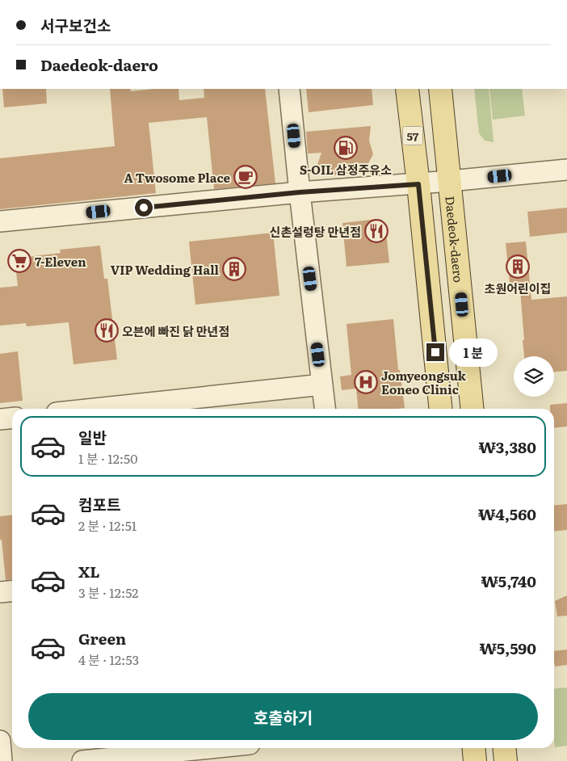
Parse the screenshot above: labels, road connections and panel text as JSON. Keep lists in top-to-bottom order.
{
  "streets": {
    "main road": ["57", "Daedeok-daero"]
  },
  "places": {
    "fuel station": ["S-OIL 삼정주유소"],
    "cafe": ["A Twosome Place"],
    "restaurant": ["신촌설렁탕 만년점", "오븐에 빠진 닭 만년점"],
    "supermarket": ["7-Eleven"],
    "building": ["초원어린이집", "VIP Wedding Hall"],
    "hospital": ["Jomyeongsuk Eoneo Clinic"]
  },
  "page": {
    "banner": ["서구보건소", "Daedeok-daero"],
    "bubble": "1 분",
    "list": [
      {
        "name": "일반",
        "note": "1 분 · 12:50",
        "value": "₩3,380"
      },
      {
        "name": "컴포트",
        "note": "2 분 · 12:51",
        "value": "₩4,560"
      },
      {
        "name": "XL",
        "note": "3 분 · 12:52",
        "value": "₩5,740"
      },
      {
        "name": "Green",
        "note": "4 분 · 12:53",
        "value": "₩5,590"
      }
    ],
    "buttons": "호출하기"
  }
}
